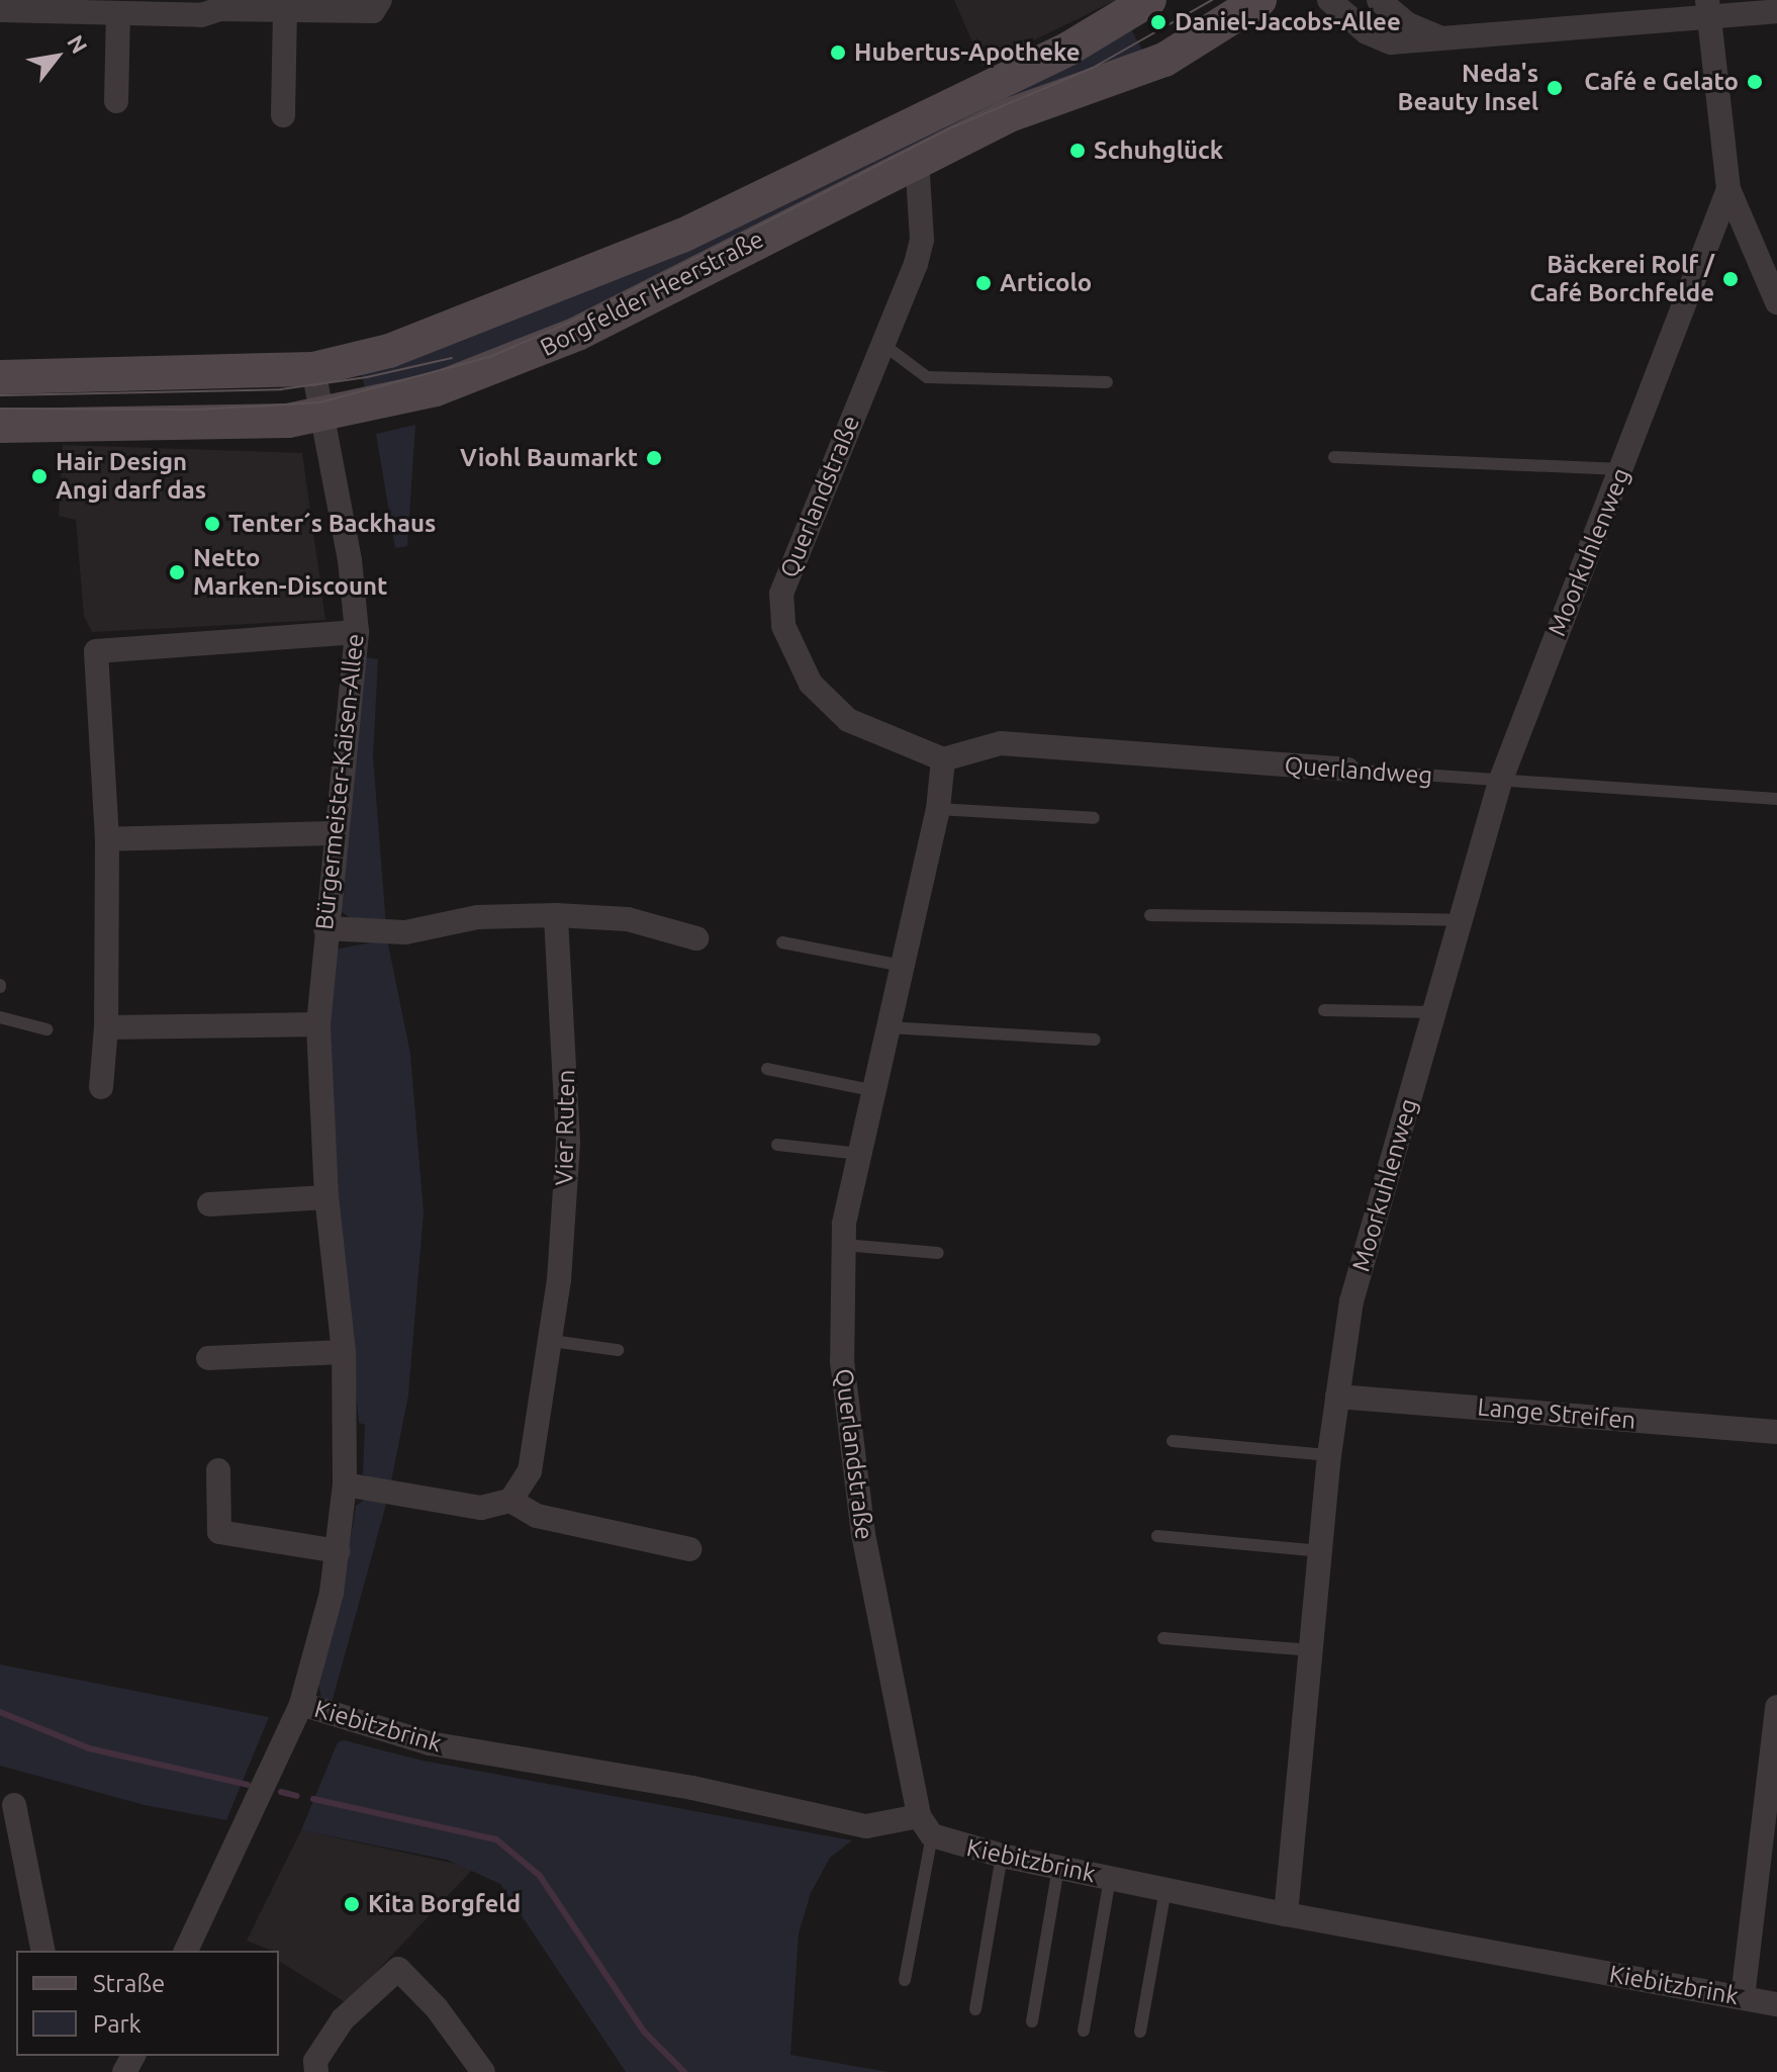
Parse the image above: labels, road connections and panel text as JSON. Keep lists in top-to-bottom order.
{
  "streets": {
    "main road": ["Borgfelder Heerstraße"],
    "street": [
      "Querlandstraße",
      "Moorkuhlenweg",
      "Querlandweg",
      "Bürgermeister-Kaisen-Allee",
      "Vier Ruten",
      "Lange Streifen",
      "Kiebitzbrink"
    ]
  },
  "crossings": [
    ["Borgfelder Heerstraße", "Querlandstraße"],
    ["Borgfelder Heerstraße", "Bürgermeister-Kaisen-Allee"],
    ["Querlandstraße", "Querlandweg"],
    ["Querlandstraße", "Kiebitzbrink"],
    ["Moorkuhlenweg", "Querlandweg"],
    ["Moorkuhlenweg", "Lange Streifen"],
    ["Moorkuhlenweg", "Kiebitzbrink"],
    ["Bürgermeister-Kaisen-Allee", "Kiebitzbrink"]
  ],
  "places": [
    "Daniel-Jacobs-Allee",
    "Hubertus-Apotheke",
    "Café e Gelato",
    "Neda's Beauty Insel",
    "Schuhglück",
    "Bäckerei Rolf / Café Borchfelde",
    "Articolo",
    "Viohl Baumarkt",
    "Hair Design Angi darf das",
    "Tenter´s Backhaus",
    "Netto Marken-Discount",
    "Kita Borgfeld"
  ],
  "legend": ["Straße", "Park"],
  "north": "top right"
}
